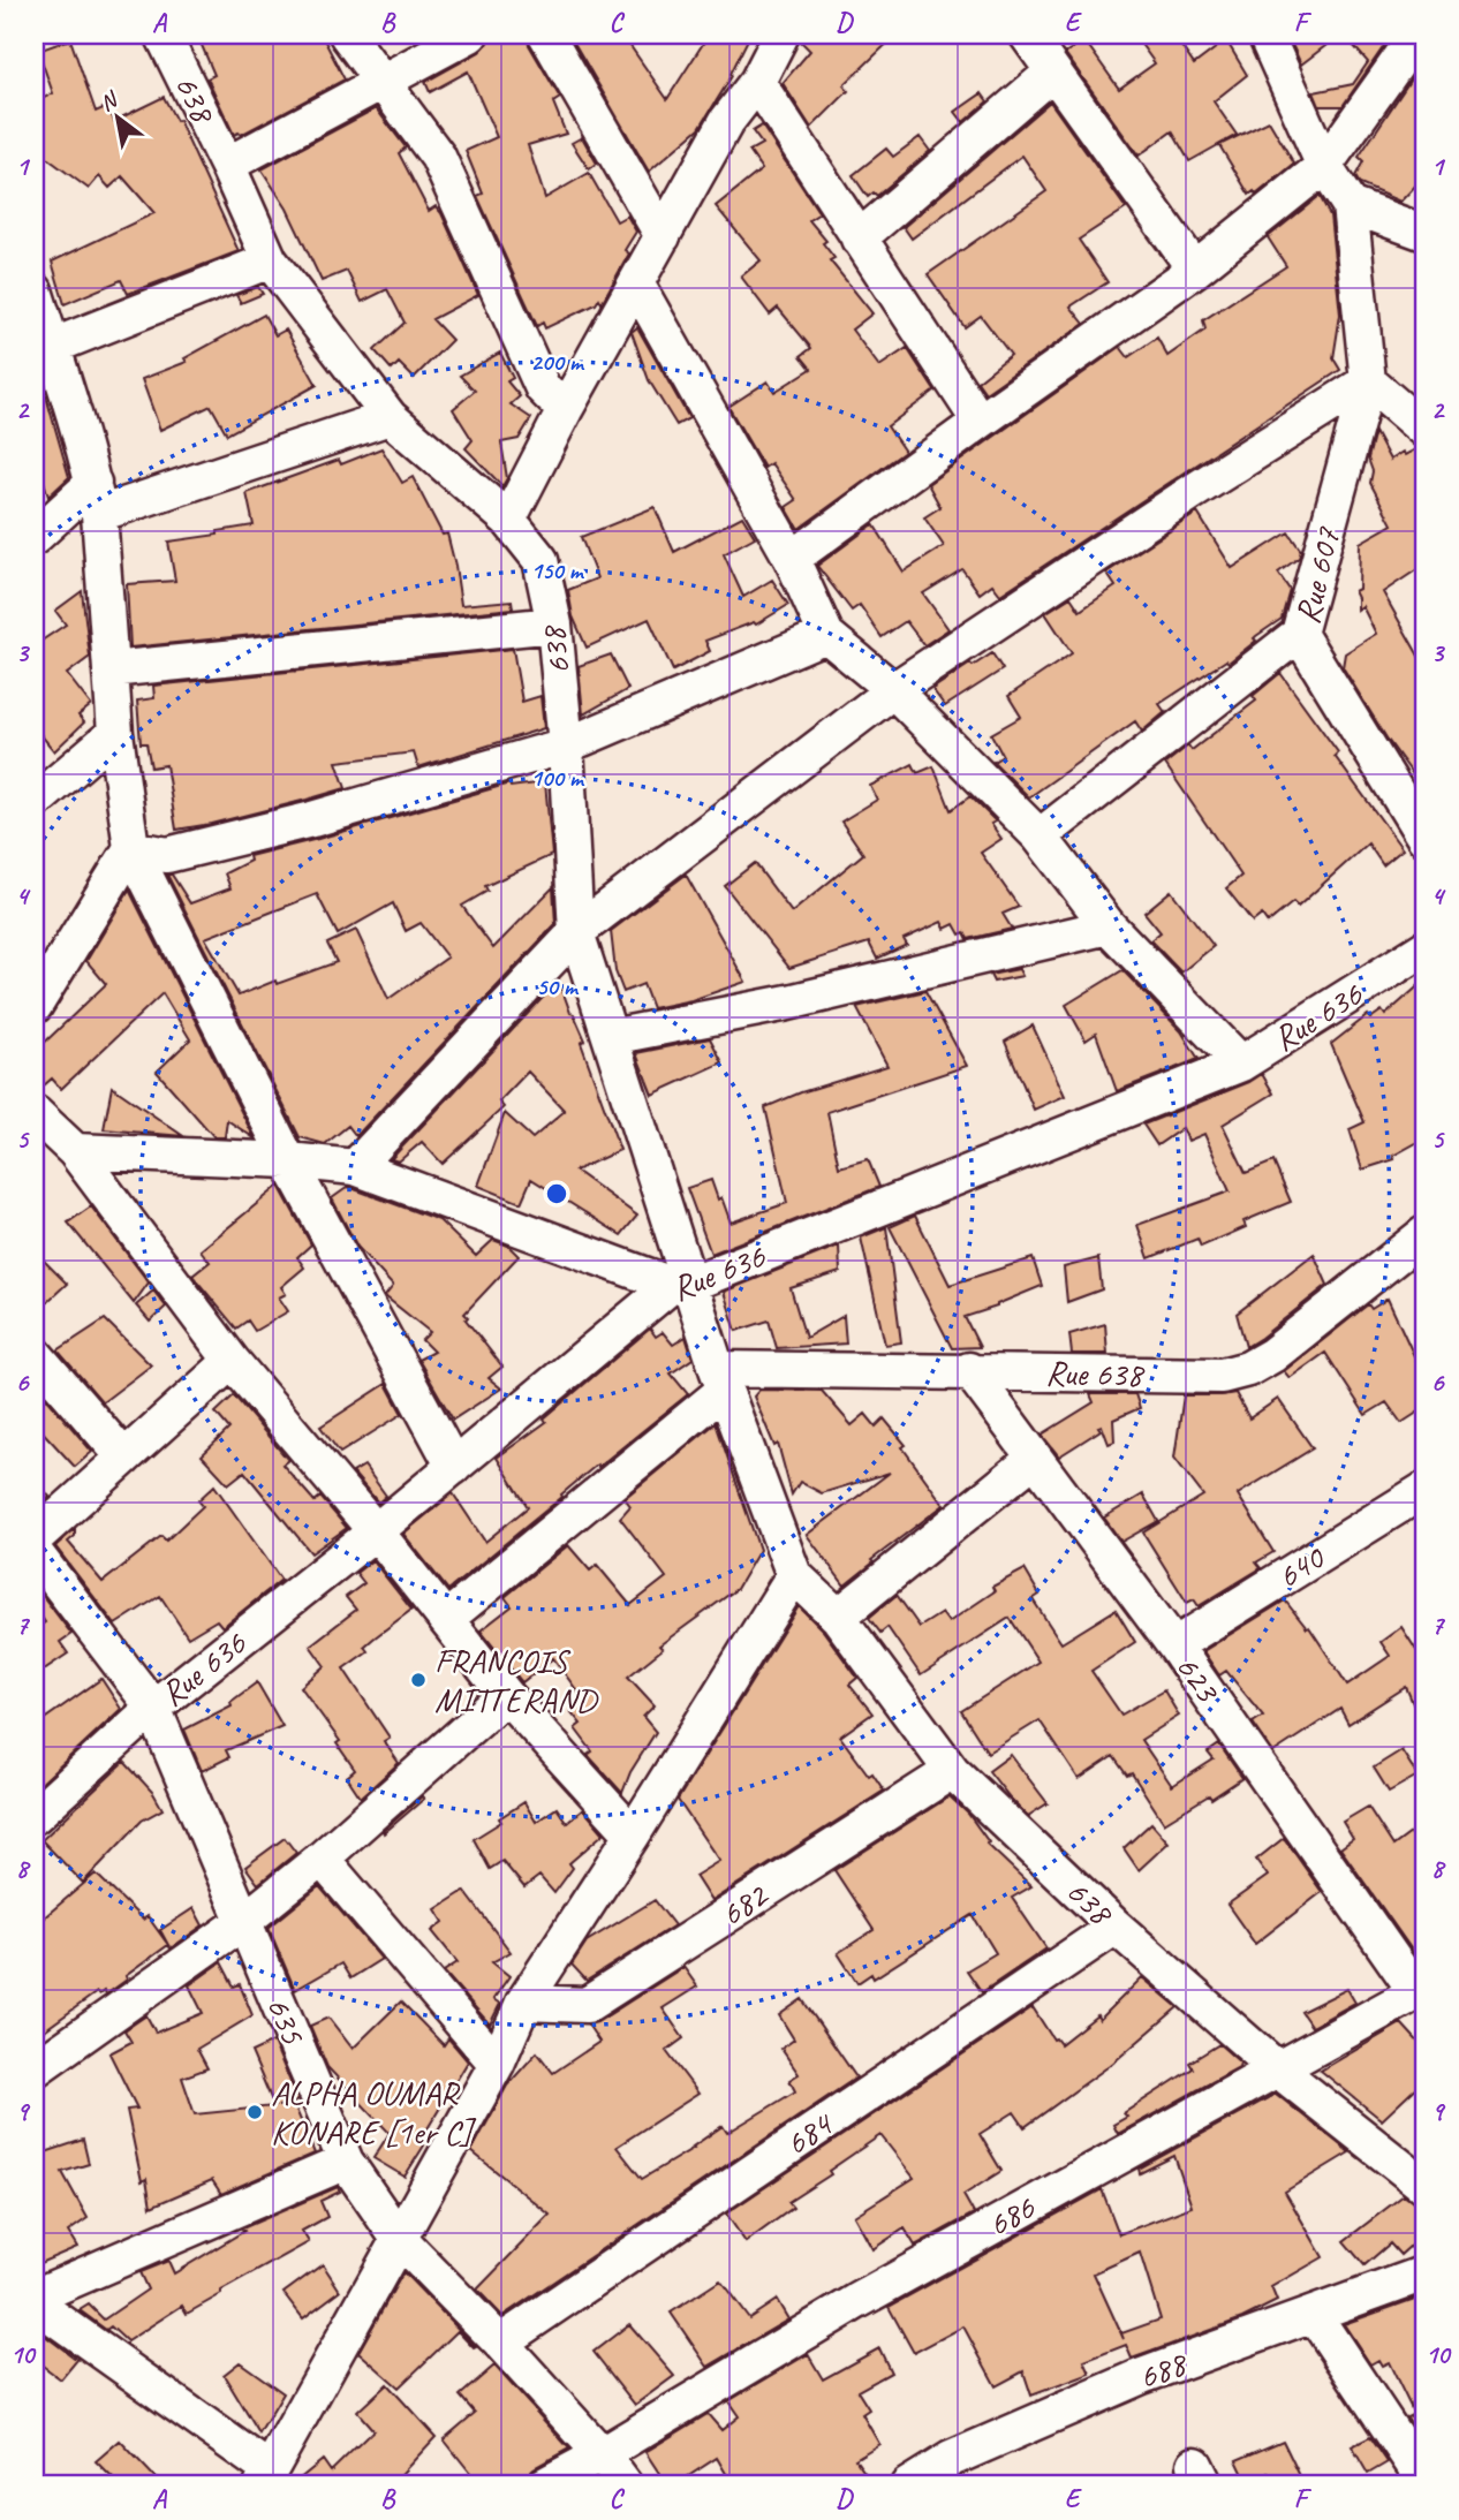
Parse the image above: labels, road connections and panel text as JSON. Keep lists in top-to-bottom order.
{
  "streets": {
    "street": [
      "638",
      "Rue 607",
      "Rue 636",
      "Rue 638",
      "640",
      "623",
      "682",
      "635",
      "684",
      "686",
      "688"
    ]
  },
  "crossings": [
    ["638", "Rue 636"],
    ["638", "Rue 638"],
    ["638", "682"],
    ["638", "684"],
    ["638", "686"],
    ["Rue 636", "635"],
    ["Rue 638", "623"],
    ["640", "623"],
    ["623", "686"],
    ["635", "684"],
    ["635", "686"]
  ],
  "places": ["FRANCOIS MITTERAND", "ALPHA OUMAR KONARE [1er C]"],
  "north": "top left",
  "grid": {
    "columns": [
      "A",
      "B",
      "C",
      "D",
      "E",
      "F"
    ],
    "rows": [
      "1",
      "2",
      "3",
      "4",
      "5",
      "6",
      "7",
      "8",
      "9",
      "10"
    ]
  },
  "rings": [
    "200 m",
    "150 m",
    "100 m",
    "50 m"
  ]
}
